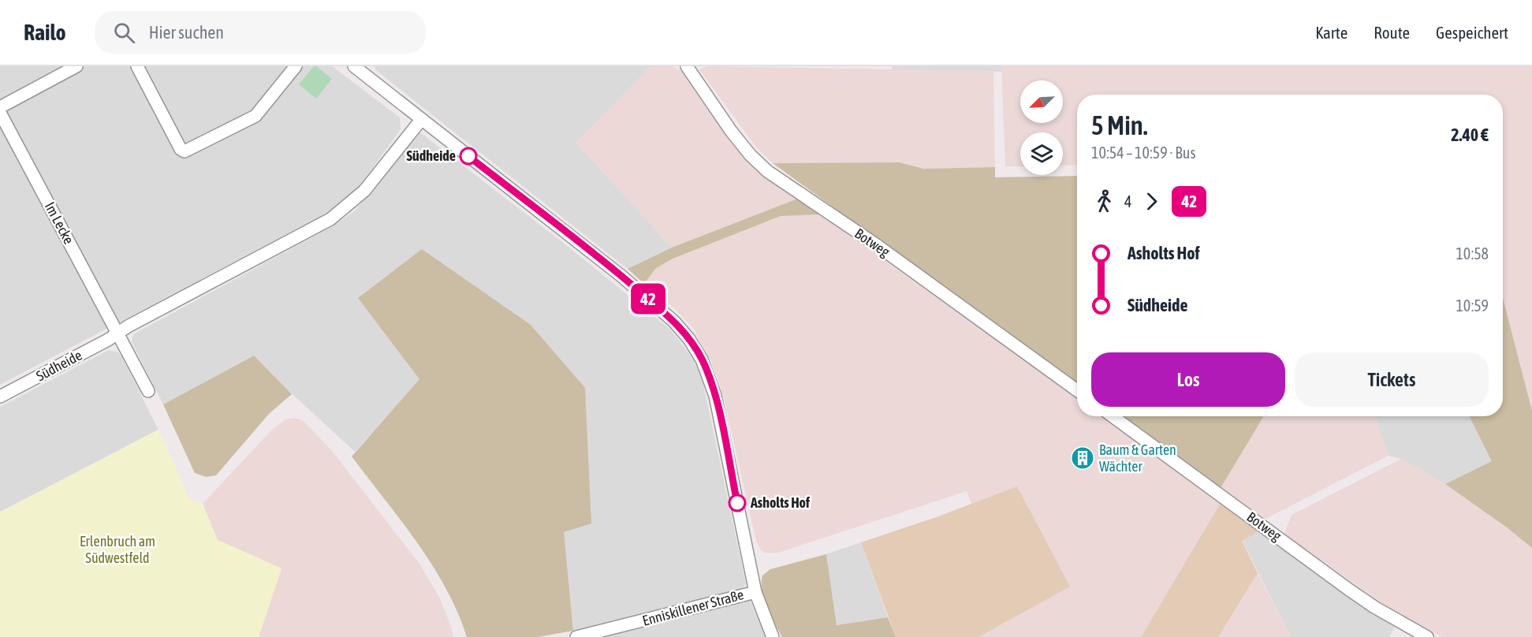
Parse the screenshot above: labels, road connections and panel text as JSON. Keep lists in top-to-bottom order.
{
  "streets": {
    "street": [
      "Im Lecke",
      "Botweg",
      "Südheide",
      "Enniskillener Straße"
    ]
  },
  "crossings": [
    ["Im Lecke", "Südheide"],
    ["Südheide", "Enniskillener Straße"]
  ],
  "parks": ["Erlenbruch am Südwestfeld"],
  "places": {
    "other": ["Südheide", "Asholts Hof"],
    "building": ["Baum & Garten Wächter"]
  },
  "lines": ["bus line 42"],
  "north": "bottom left",
  "page": {
    "header": "Railo",
    "search": "Hier suchen",
    "nav": ["Karte", "Route", "Gespeichert"],
    "on_map": "42",
    "heading": ["5 Min.", "10:54 – 10:59 · Bus", "2.40 €"],
    "legs": ["4", "42"],
    "list": [
      {
        "name": "Asholts Hof",
        "value": "10:58"
      },
      {
        "name": "Südheide",
        "value": "10:59"
      }
    ],
    "buttons": ["Los", "Tickets"]
  }
}
